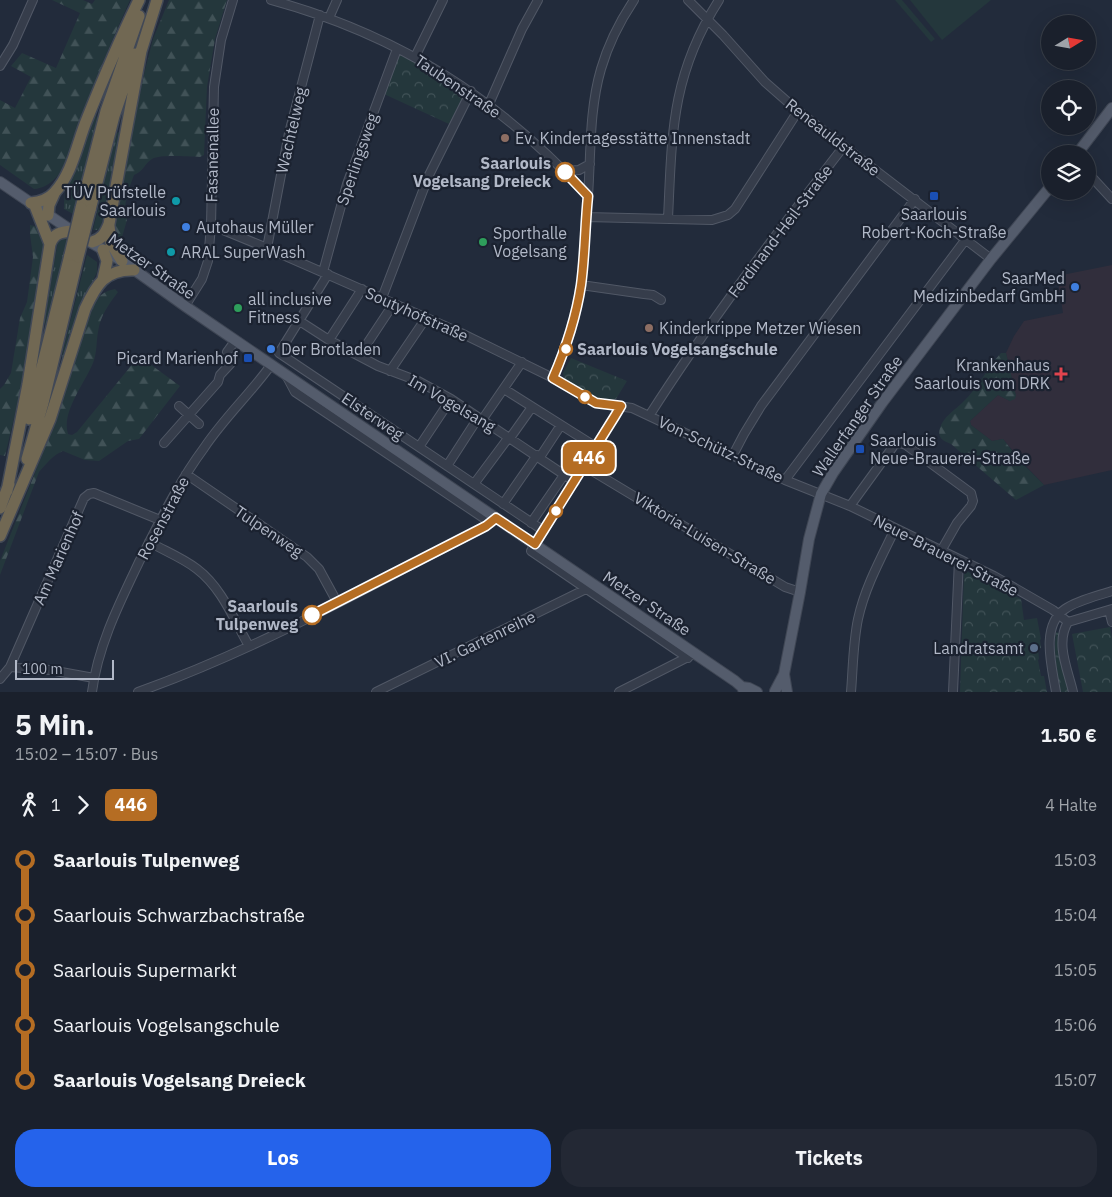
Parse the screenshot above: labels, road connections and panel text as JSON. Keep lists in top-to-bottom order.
{
  "streets": {
    "main road": ["Metzer Straße", "Wallerfanger Straße"],
    "street": [
      "Taubenstraße",
      "Wachtelweg",
      "Reneauldstraße",
      "Fasanenallee",
      "Sperlingsweg",
      "Ferdinand-Heil-Straße",
      "Soutyhofstraße",
      "Im Vogelsang",
      "Elsterweg",
      "Von-Schütz-Straße",
      "Rosenstraße",
      "Tulpenweg",
      "Viktoria-Luisen-Straße",
      "Neue-Brauerei-Straße",
      "Am Marienhof",
      "VI. Gartenreihe"
    ]
  },
  "crossings": [
    ["Taubenstraße", "Wachtelweg"],
    ["Taubenstraße", "Sperlingsweg"],
    ["Wachtelweg", "Soutyhofstraße"],
    ["Reneauldstraße", "Ferdinand-Heil-Straße"],
    ["Reneauldstraße", "Wallerfanger Straße"],
    ["Fasanenallee", "Metzer Straße"],
    ["Fasanenallee", "Soutyhofstraße"],
    ["Sperlingsweg", "Soutyhofstraße"],
    ["Sperlingsweg", "Elsterweg"],
    ["Ferdinand-Heil-Straße", "Von-Schütz-Straße"],
    ["Metzer Straße", "Rosenstraße"],
    ["Metzer Straße", "VI. Gartenreihe"],
    ["Soutyhofstraße", "Elsterweg"],
    ["Soutyhofstraße", "Von-Schütz-Straße"],
    ["Im Vogelsang", "Elsterweg"],
    ["Wallerfanger Straße", "Von-Schütz-Straße"],
    ["Wallerfanger Straße", "Viktoria-Luisen-Straße"],
    ["Wallerfanger Straße", "Neue-Brauerei-Straße"],
    ["Von-Schütz-Straße", "Neue-Brauerei-Straße"],
    ["Rosenstraße", "Tulpenweg"],
    ["Rosenstraße", "Am Marienhof"]
  ],
  "places": {
    "other": [
      "Ev. Kindertagesstätte Innenstadt",
      "Saarlouis Vogelsang Dreieck",
      "TÜV Prüfstelle Saarlouis",
      "Autohaus Müller",
      "Sporthalle Vogelsang",
      "ARAL SuperWash",
      "SaarMed Medizinbedarf GmbH",
      "all inclusive Fitness",
      "Kinderkrippe Metzer Wiesen",
      "Der Brotladen",
      "Saarlouis Vogelsangschule",
      "Saarlouis Tulpenweg",
      "Landratsamt"
    ],
    "transit": ["Saarlouis Robert-Koch-Straße", "Picard Marienhof", "Saarlouis Neue-Brauerei-Straße"],
    "health": ["Krankenhaus Saarlouis vom DRK"]
  },
  "lines": ["bus line 446"],
  "scale_bar": "100 m",
  "north": "right",
  "page": {
    "on_map": "446",
    "scale": "100 m",
    "heading": ["5 Min.", "15:02 – 15:07 · Bus", "1.50 €"],
    "legs": ["1", "446", "4 Halte"],
    "list": [
      {
        "name": "Saarlouis Tulpenweg",
        "value": "15:03"
      },
      {
        "name": "Saarlouis Schwarzbachstraße",
        "value": "15:04"
      },
      {
        "name": "Saarlouis Supermarkt",
        "value": "15:05"
      },
      {
        "name": "Saarlouis Vogelsangschule",
        "value": "15:06"
      },
      {
        "name": "Saarlouis Vogelsang Dreieck",
        "value": "15:07"
      }
    ],
    "buttons": ["Los", "Tickets"]
  }
}
